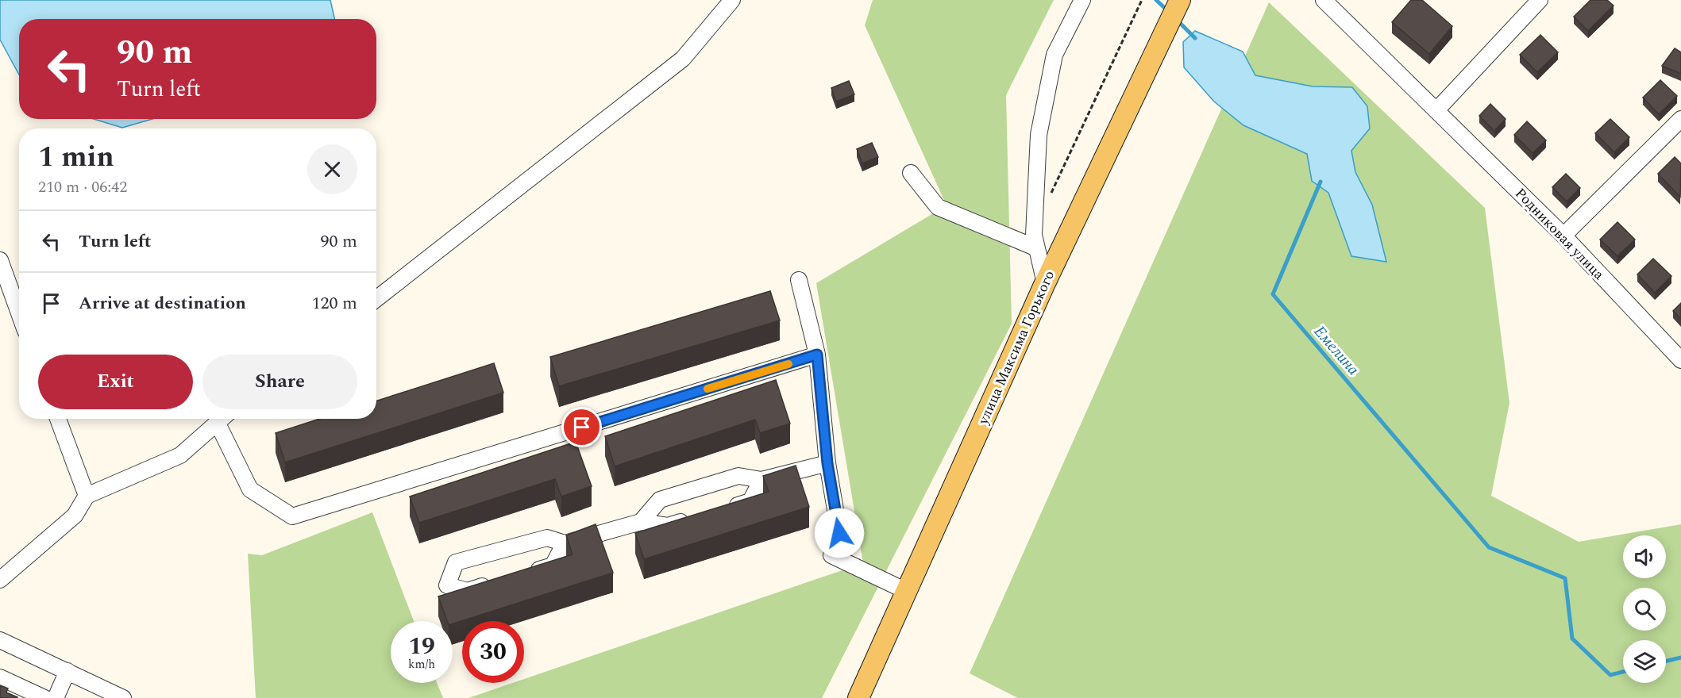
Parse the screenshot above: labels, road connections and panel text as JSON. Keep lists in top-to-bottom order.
{
  "streets": {
    "main road": ["улица Максима Горького"],
    "street": ["Родниковая улица"]
  },
  "water": ["Емелина"],
  "page": {
    "turn": ["90 m", "Turn left"],
    "heading": ["1 min", "210 m · 06:42"],
    "list": [
      {
        "name": "Turn left",
        "value": "90 m"
      },
      {
        "name": "Arrive at destination",
        "value": "120 m"
      }
    ],
    "buttons": ["Exit", "Share"],
    "speed": "19 km/h",
    "limit": "30"
  }
}
